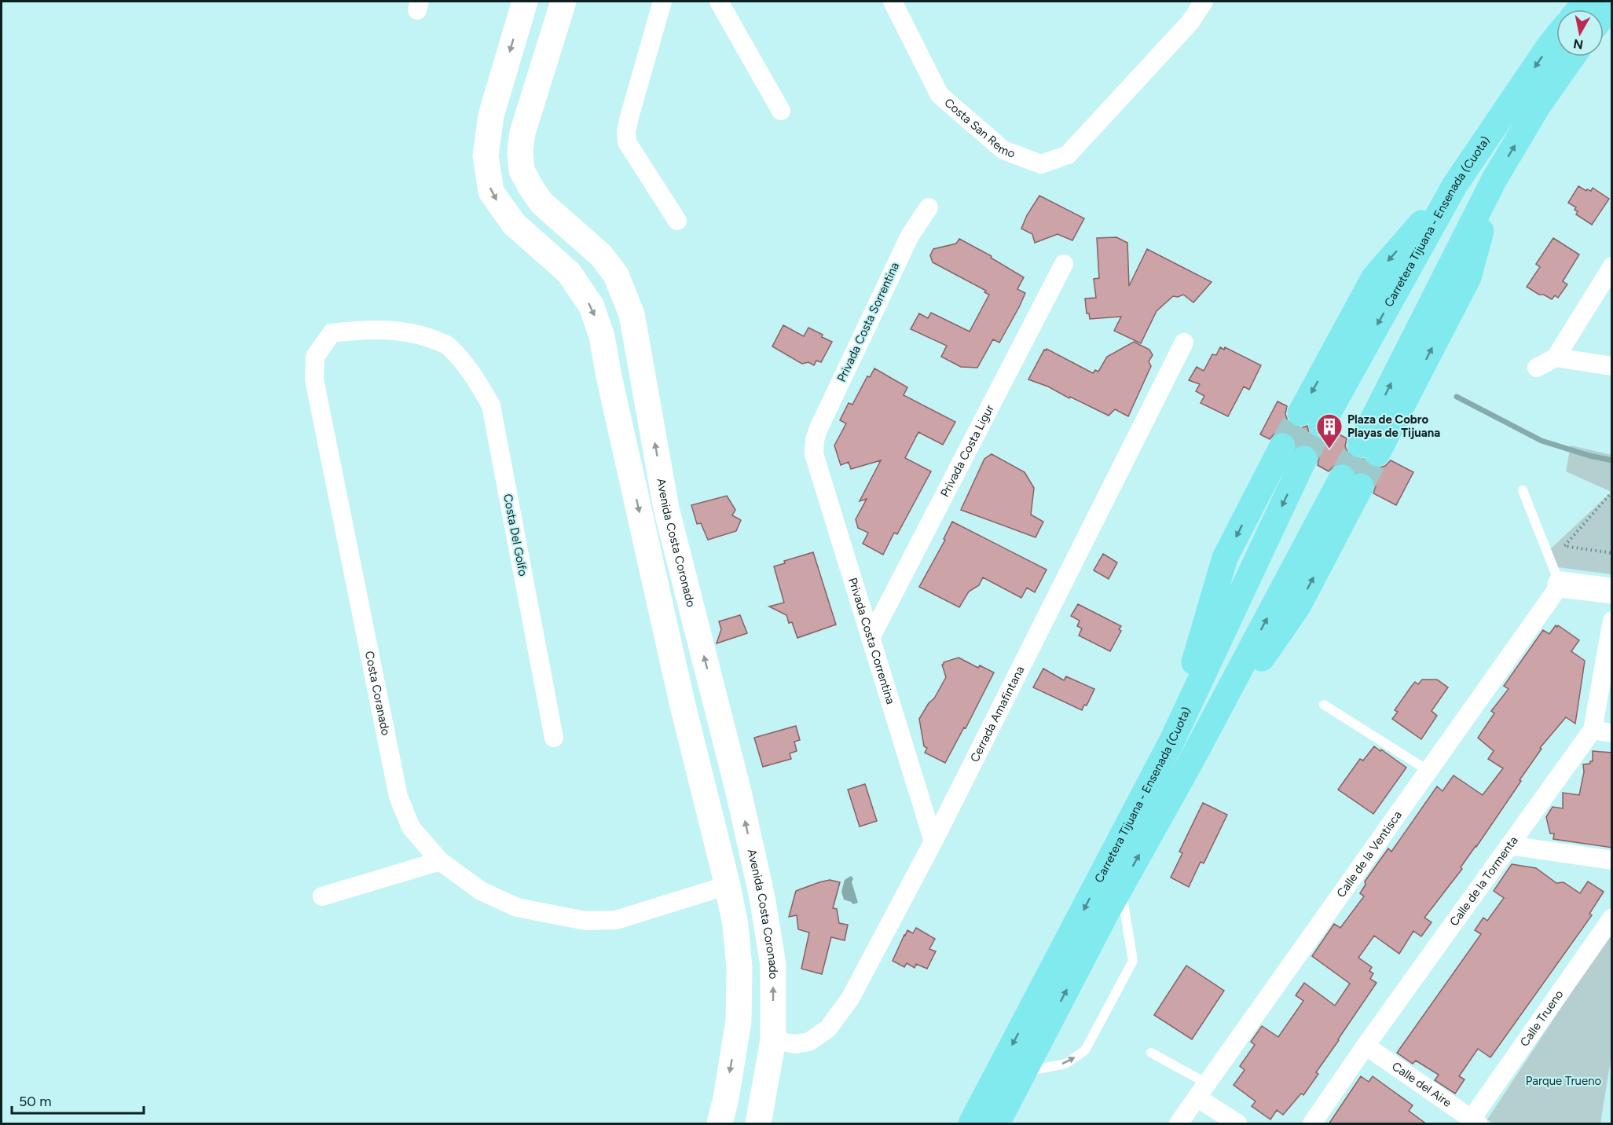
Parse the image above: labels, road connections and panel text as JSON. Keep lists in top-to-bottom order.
{
  "streets": {
    "highway": ["Carretera Tijuana - Ensenada (Cuota)"],
    "street": [
      "Costa San Remo",
      "Privada Costa Sorrentina",
      "Privada Costa Ligur",
      "Costa Del Golfo",
      "Avenida Costa Coronado",
      "Privada Costa Correntina",
      "Costa Coranado",
      "Cerrada Amafintana",
      "Calle de la Ventisca",
      "Calle de la Tormenta",
      "Calle Trueno",
      "Calle del Aire"
    ]
  },
  "crossings": [
    ["Privada Costa Sorrentina", "Privada Costa Correntina"],
    ["Privada Costa Ligur", "Privada Costa Correntina"],
    ["Costa Del Golfo", "Costa Coranado"],
    ["Avenida Costa Coronado", "Cerrada Amafintana"],
    ["Privada Costa Correntina", "Cerrada Amafintana"],
    ["Calle de la Tormenta", "Calle del Aire"],
    ["Calle Trueno", "Calle del Aire"]
  ],
  "parks": ["Parque Trueno"],
  "places": {
    "building": ["Plaza de Cobro Playas de Tijuana"]
  },
  "scale_bar": "50 m",
  "north": "bottom"
}
